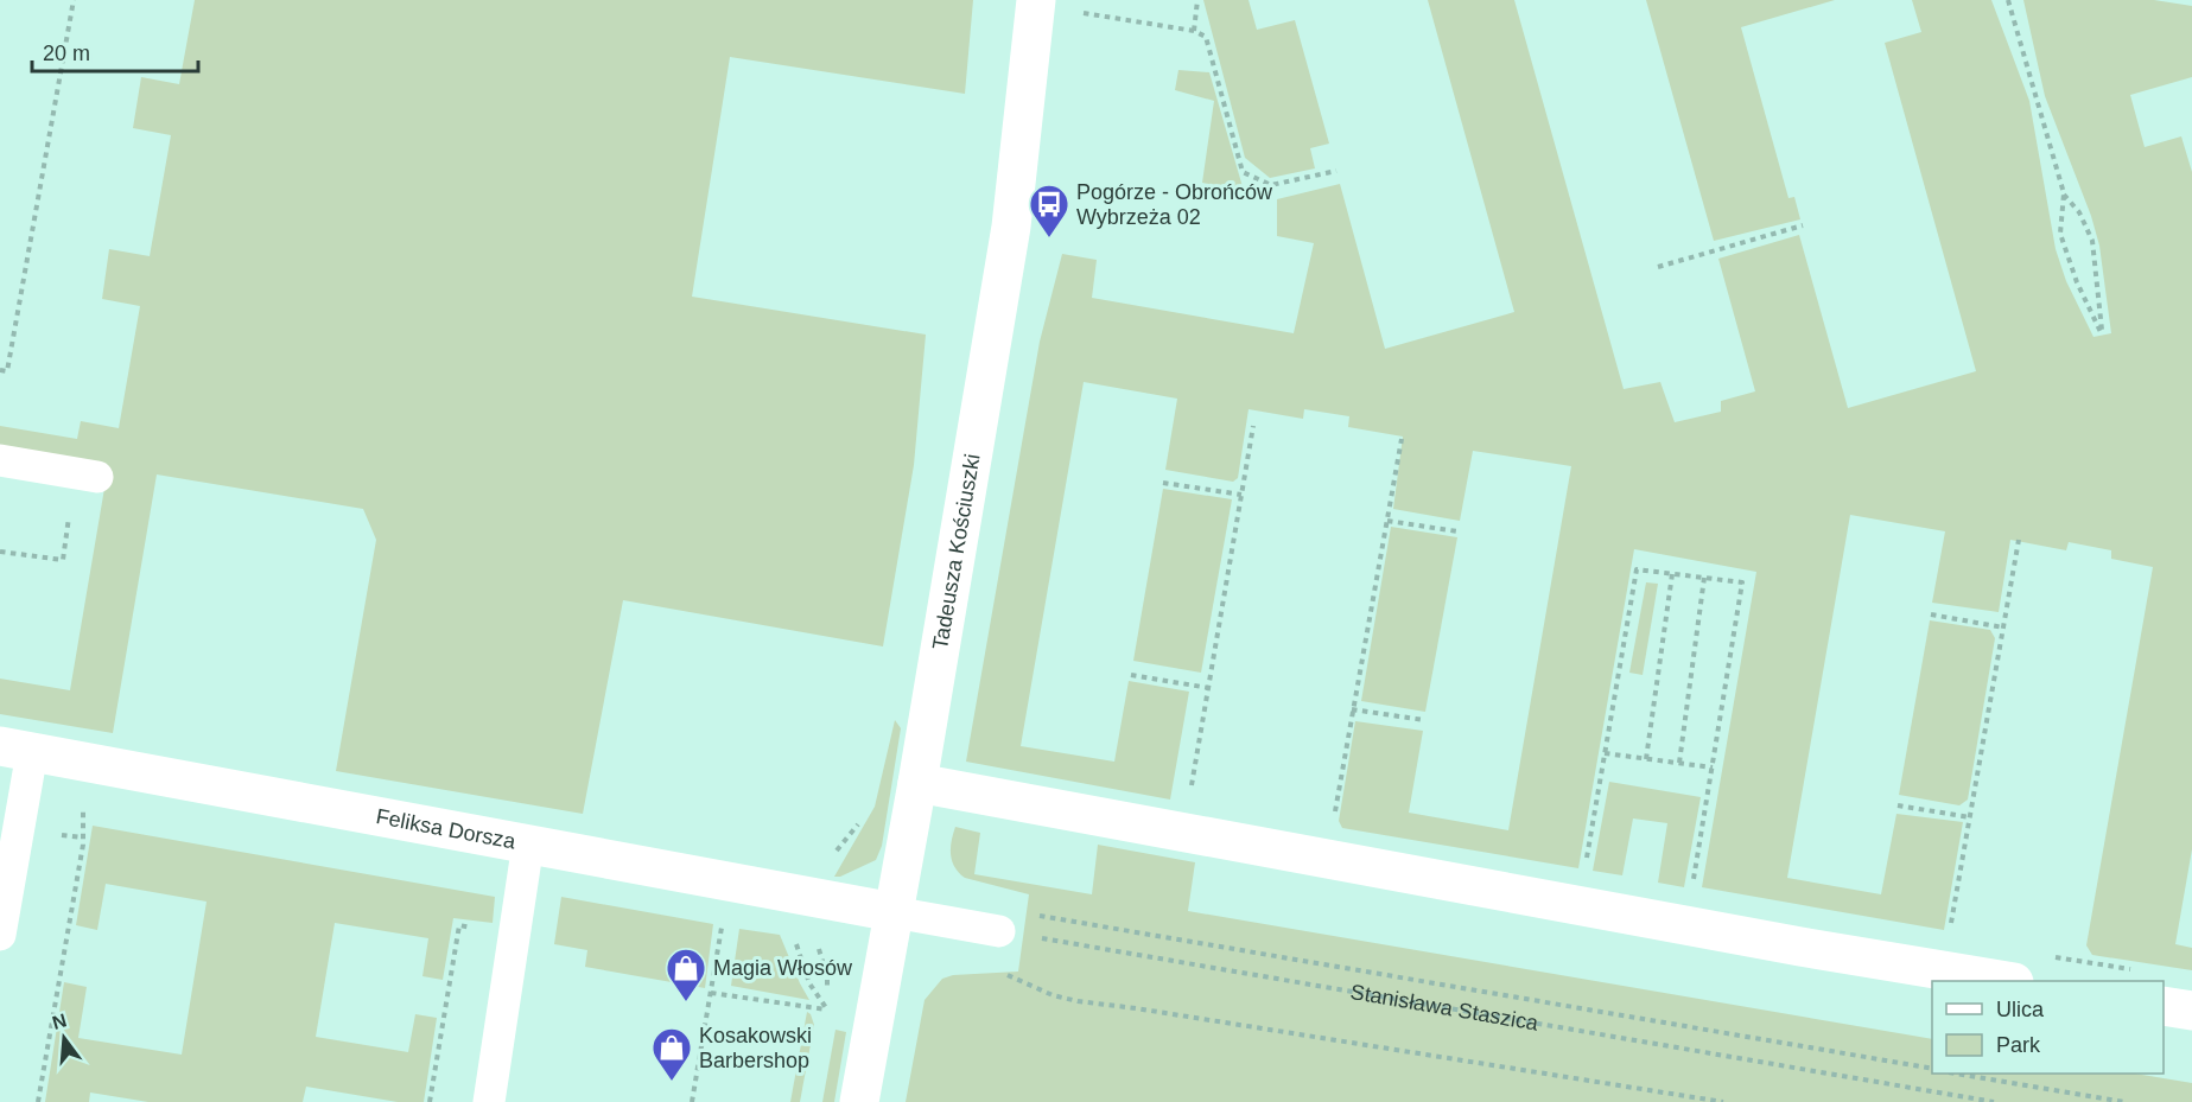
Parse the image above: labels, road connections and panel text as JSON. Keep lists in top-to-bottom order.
{
  "streets": {
    "street": ["Tadeusza Kościuszki", "Feliksa Dorsza"],
    "path": ["Stanisława Staszica"]
  },
  "crossings": [
    ["Tadeusza Kościuszki", "Feliksa Dorsza"]
  ],
  "places": {
    "bus stop": ["Pogórze - Obrońców Wybrzeża 02"],
    "shop": ["Magia Włosów", "Kosakowski Barbershop"]
  },
  "legend": ["Ulica", "Park"],
  "scale_bar": "20 m",
  "north": "top"
}
